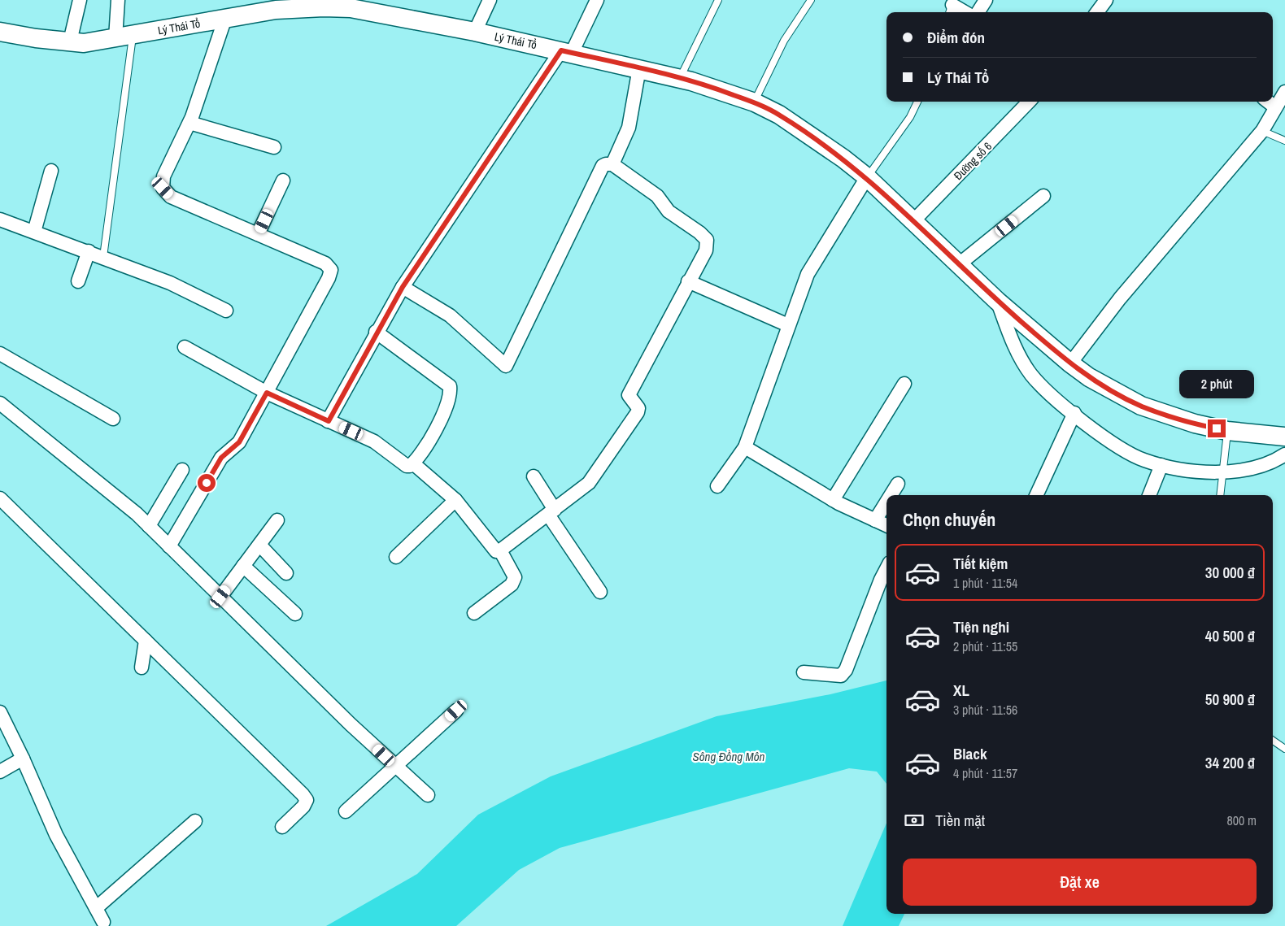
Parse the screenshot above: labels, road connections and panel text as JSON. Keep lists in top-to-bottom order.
{
  "streets": {
    "main road": ["Lý Thái Tổ"],
    "street": ["Đường số 6"]
  },
  "crossings": [
    ["Lý Thái Tổ", "Đường số 6"]
  ],
  "water": ["Sông Đồng Môn"],
  "page": {
    "banner": ["Điểm đón", "Lý Thái Tổ"],
    "bubble": "2 phút",
    "heading": "Chọn chuyến",
    "list": [
      {
        "name": "Tiết kiệm",
        "note": "1 phút · 11:54",
        "value": "30 000 ₫"
      },
      {
        "name": "Tiện nghi",
        "note": "2 phút · 11:55",
        "value": "40 500 ₫"
      },
      {
        "name": "XL",
        "note": "3 phút · 11:56",
        "value": "50 900 ₫"
      },
      {
        "name": "Black",
        "note": "4 phút · 11:57",
        "value": "34 200 ₫"
      }
    ],
    "pay": ["Tiền mặt", "800 m"],
    "buttons": "Đặt xe"
  }
}
